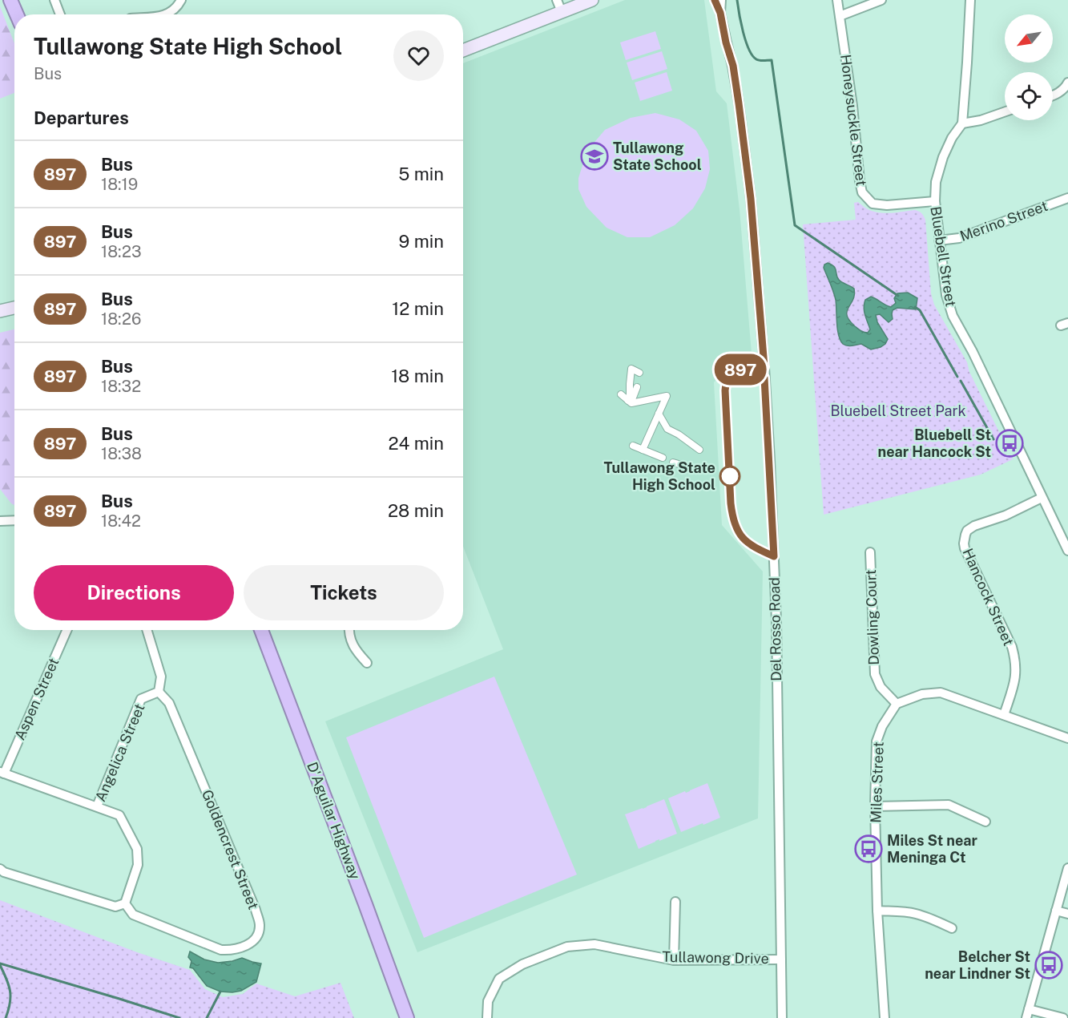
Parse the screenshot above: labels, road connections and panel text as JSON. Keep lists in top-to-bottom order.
{
  "streets": {
    "highway": ["D'Aguilar Highway"],
    "street": [
      "Honeysuckle Street",
      "Merino Street",
      "Bluebell Street",
      "Hancock Street",
      "Dowling Court",
      "Del Rosso Road",
      "Aspen Street",
      "Angelica Street",
      "Miles Street",
      "Goldencrest Street",
      "Tullawong Drive"
    ]
  },
  "crossings": [
    ["Honeysuckle Street", "Bluebell Street"],
    ["Merino Street", "Bluebell Street"],
    ["Bluebell Street", "Hancock Street"],
    ["Dowling Court", "Miles Street"],
    ["Del Rosso Road", "Tullawong Drive"],
    ["Angelica Street", "Goldencrest Street"]
  ],
  "parks": ["Bluebell Street Park"],
  "places": {
    "school or university": ["Tullawong State School"],
    "bus stop": ["Bluebell St near Hancock St", "Miles St near Meninga Ct", "Belcher St near Lindner St"],
    "other": ["Tullawong State High School"]
  },
  "lines": ["bus line 897"],
  "north": "bottom left",
  "page": {
    "on_map": "897",
    "heading": [
      ["Tullawong State High School", "Bus"],
      "Departures"
    ],
    "list": [
      {
        "mark": "897",
        "name": "Bus",
        "note": "18:19",
        "value": "5 min"
      },
      {
        "mark": "897",
        "name": "Bus",
        "note": "18:23",
        "value": "9 min"
      },
      {
        "mark": "897",
        "name": "Bus",
        "note": "18:26",
        "value": "12 min"
      },
      {
        "mark": "897",
        "name": "Bus",
        "note": "18:32",
        "value": "18 min"
      },
      {
        "mark": "897",
        "name": "Bus",
        "note": "18:38",
        "value": "24 min"
      },
      {
        "mark": "897",
        "name": "Bus",
        "note": "18:42",
        "value": "28 min"
      }
    ],
    "buttons": ["Directions", "Tickets"]
  }
}
